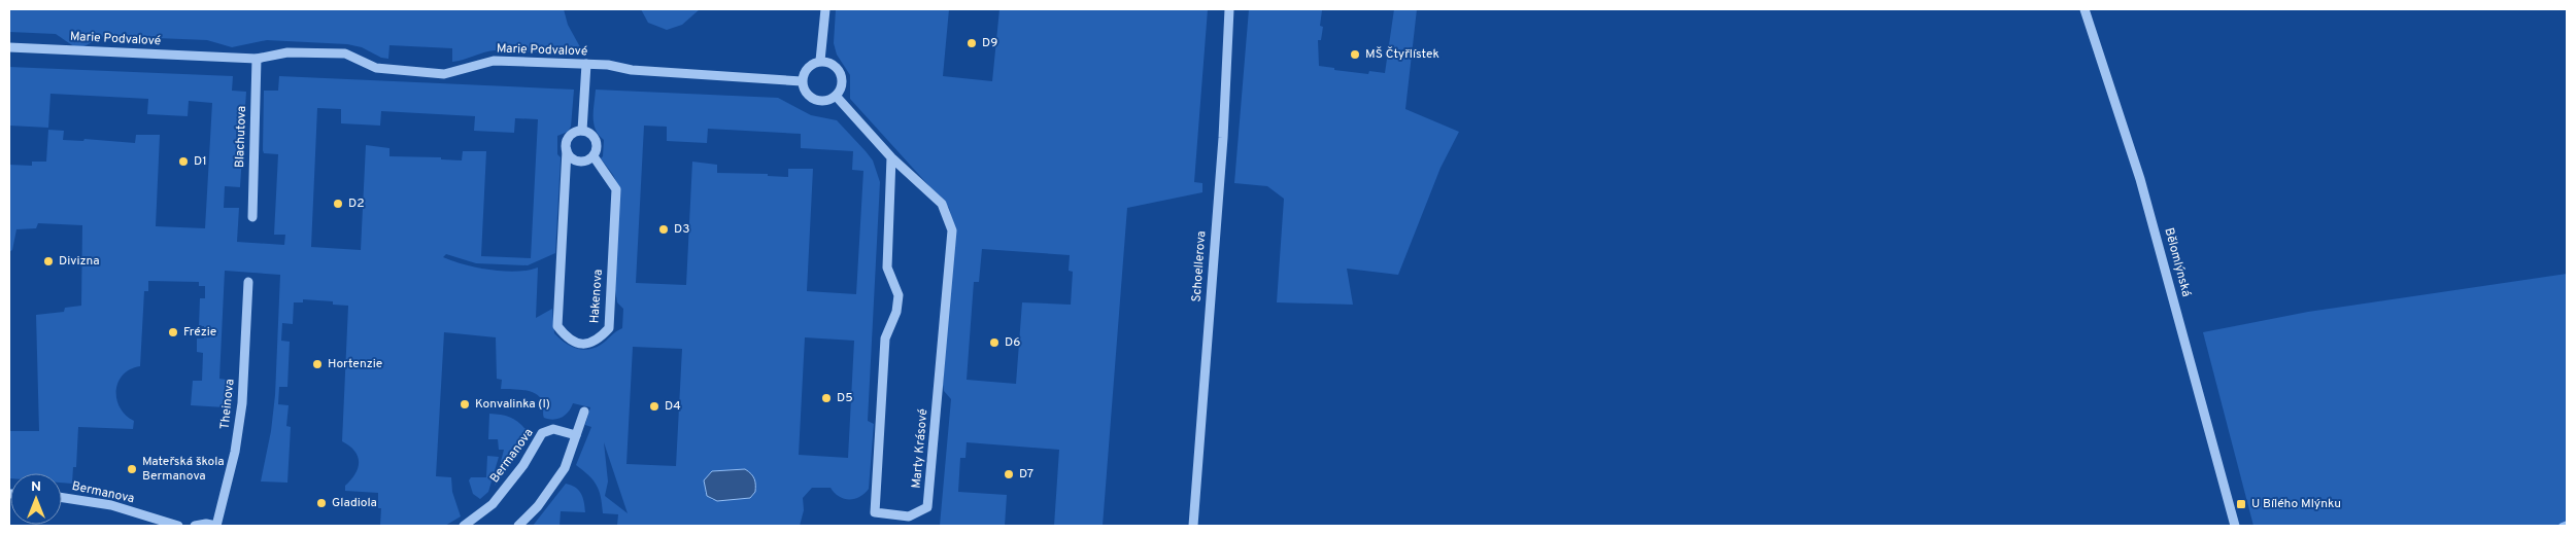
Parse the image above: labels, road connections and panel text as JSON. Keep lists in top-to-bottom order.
{
  "streets": {
    "street": [
      "Marie Podvalové",
      "Blachutova",
      "Bělomlýnská",
      "Schoellerova",
      "Hakenova",
      "Theinova",
      "Marty Krásové",
      "Bermanova"
    ]
  },
  "crossings": [
    ["Marie Podvalové", "Blachutova"],
    ["Marie Podvalové", "Marty Krásové"]
  ],
  "places": {
    "other": [
      "D9",
      "MŠ Čtyřlístek",
      "D1",
      "D2",
      "D3",
      "Divizna",
      "Frézie",
      "D6",
      "Hortenzie",
      "D5",
      "Konvalinka (I)",
      "D4",
      "Mateřská škola Bermanova",
      "D7",
      "Gladiola"
    ],
    "transit": ["U Bílého Mlýnku"]
  },
  "north": "top"
}
